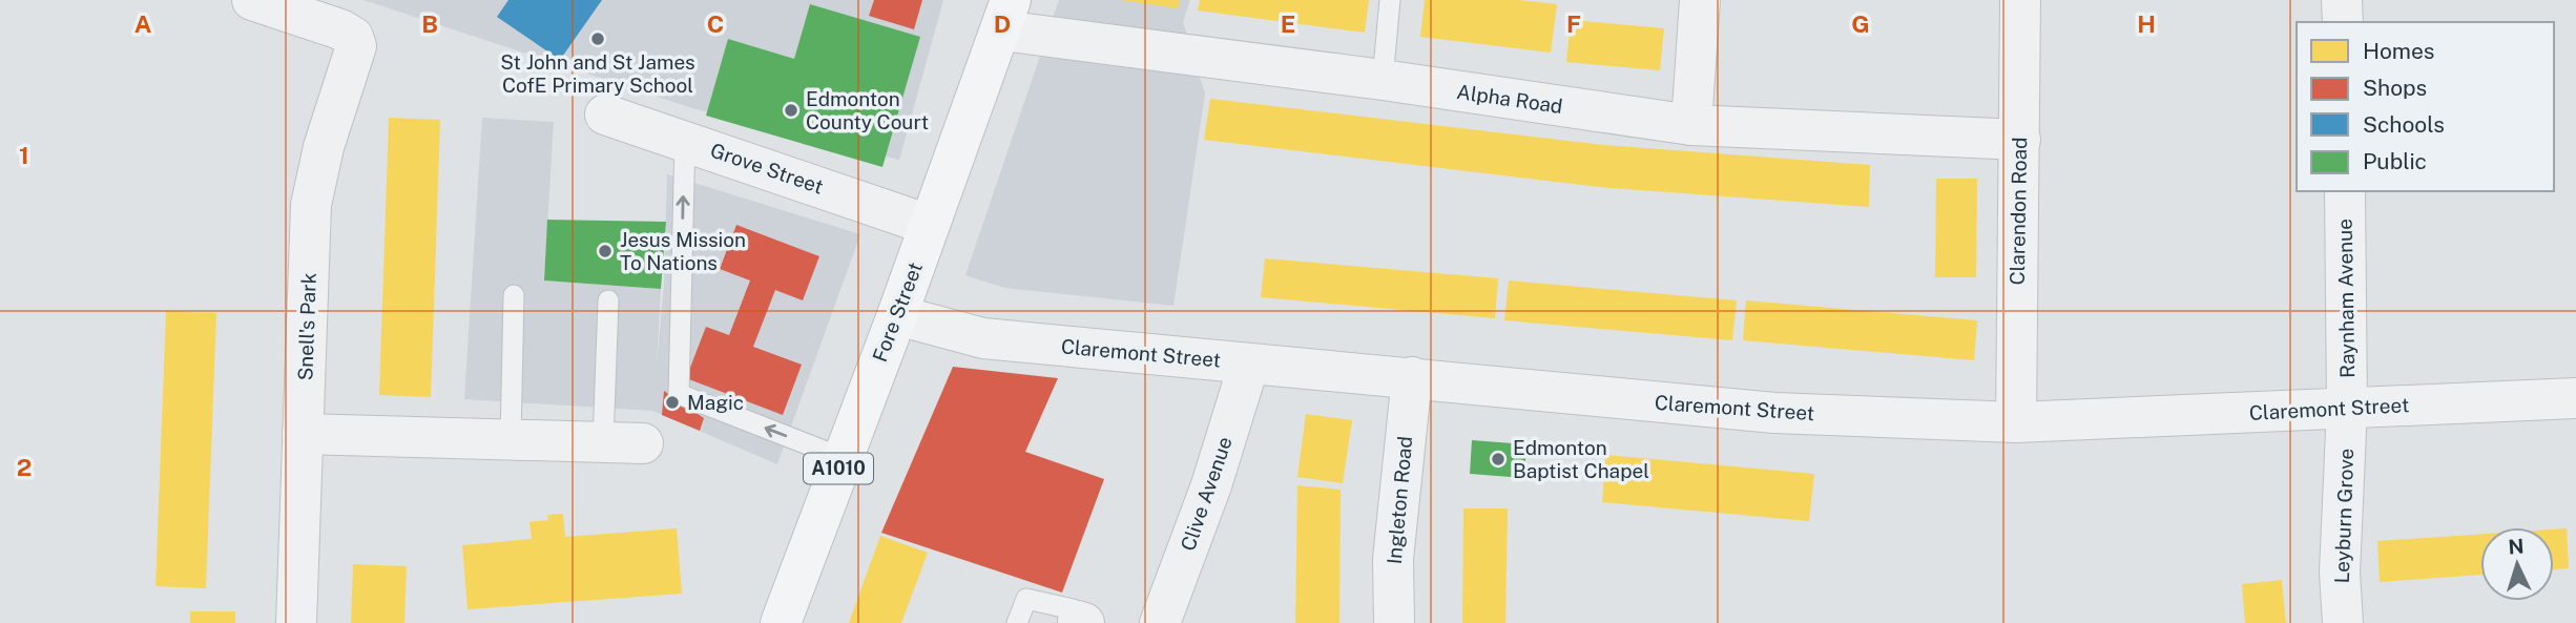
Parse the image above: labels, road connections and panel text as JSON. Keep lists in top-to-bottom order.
{
  "streets": {
    "main road": ["Fore Street", "A1010"],
    "street": [
      "Alpha Road",
      "Grove Street",
      "Clarendon Road",
      "Raynham Avenue",
      "Snell's Park",
      "Claremont Street",
      "Clive Avenue",
      "Ingleton Road",
      "Leyburn Grove"
    ]
  },
  "crossings": [
    ["Alpha Road", "Clarendon Road"],
    ["Alpha Road", "Fore Street"],
    ["Grove Street", "Fore Street"],
    ["Clarendon Road", "Claremont Street"],
    ["Raynham Avenue", "Claremont Street"],
    ["Raynham Avenue", "Leyburn Grove"],
    ["Fore Street", "Claremont Street"],
    ["Claremont Street", "Clive Avenue"],
    ["Claremont Street", "Ingleton Road"],
    ["Claremont Street", "Leyburn Grove"]
  ],
  "places": [
    "St John and St James CofE Primary School",
    "Edmonton County Court",
    "Jesus Mission To Nations",
    "Magic",
    "Edmonton Baptist Chapel"
  ],
  "legend": [
    "Homes",
    "Shops",
    "Schools",
    "Public"
  ],
  "north": "top",
  "grid": {
    "columns": [
      "A",
      "B",
      "C",
      "D",
      "E",
      "F",
      "G",
      "H"
    ],
    "rows": ["1", "2"]
  }
}
